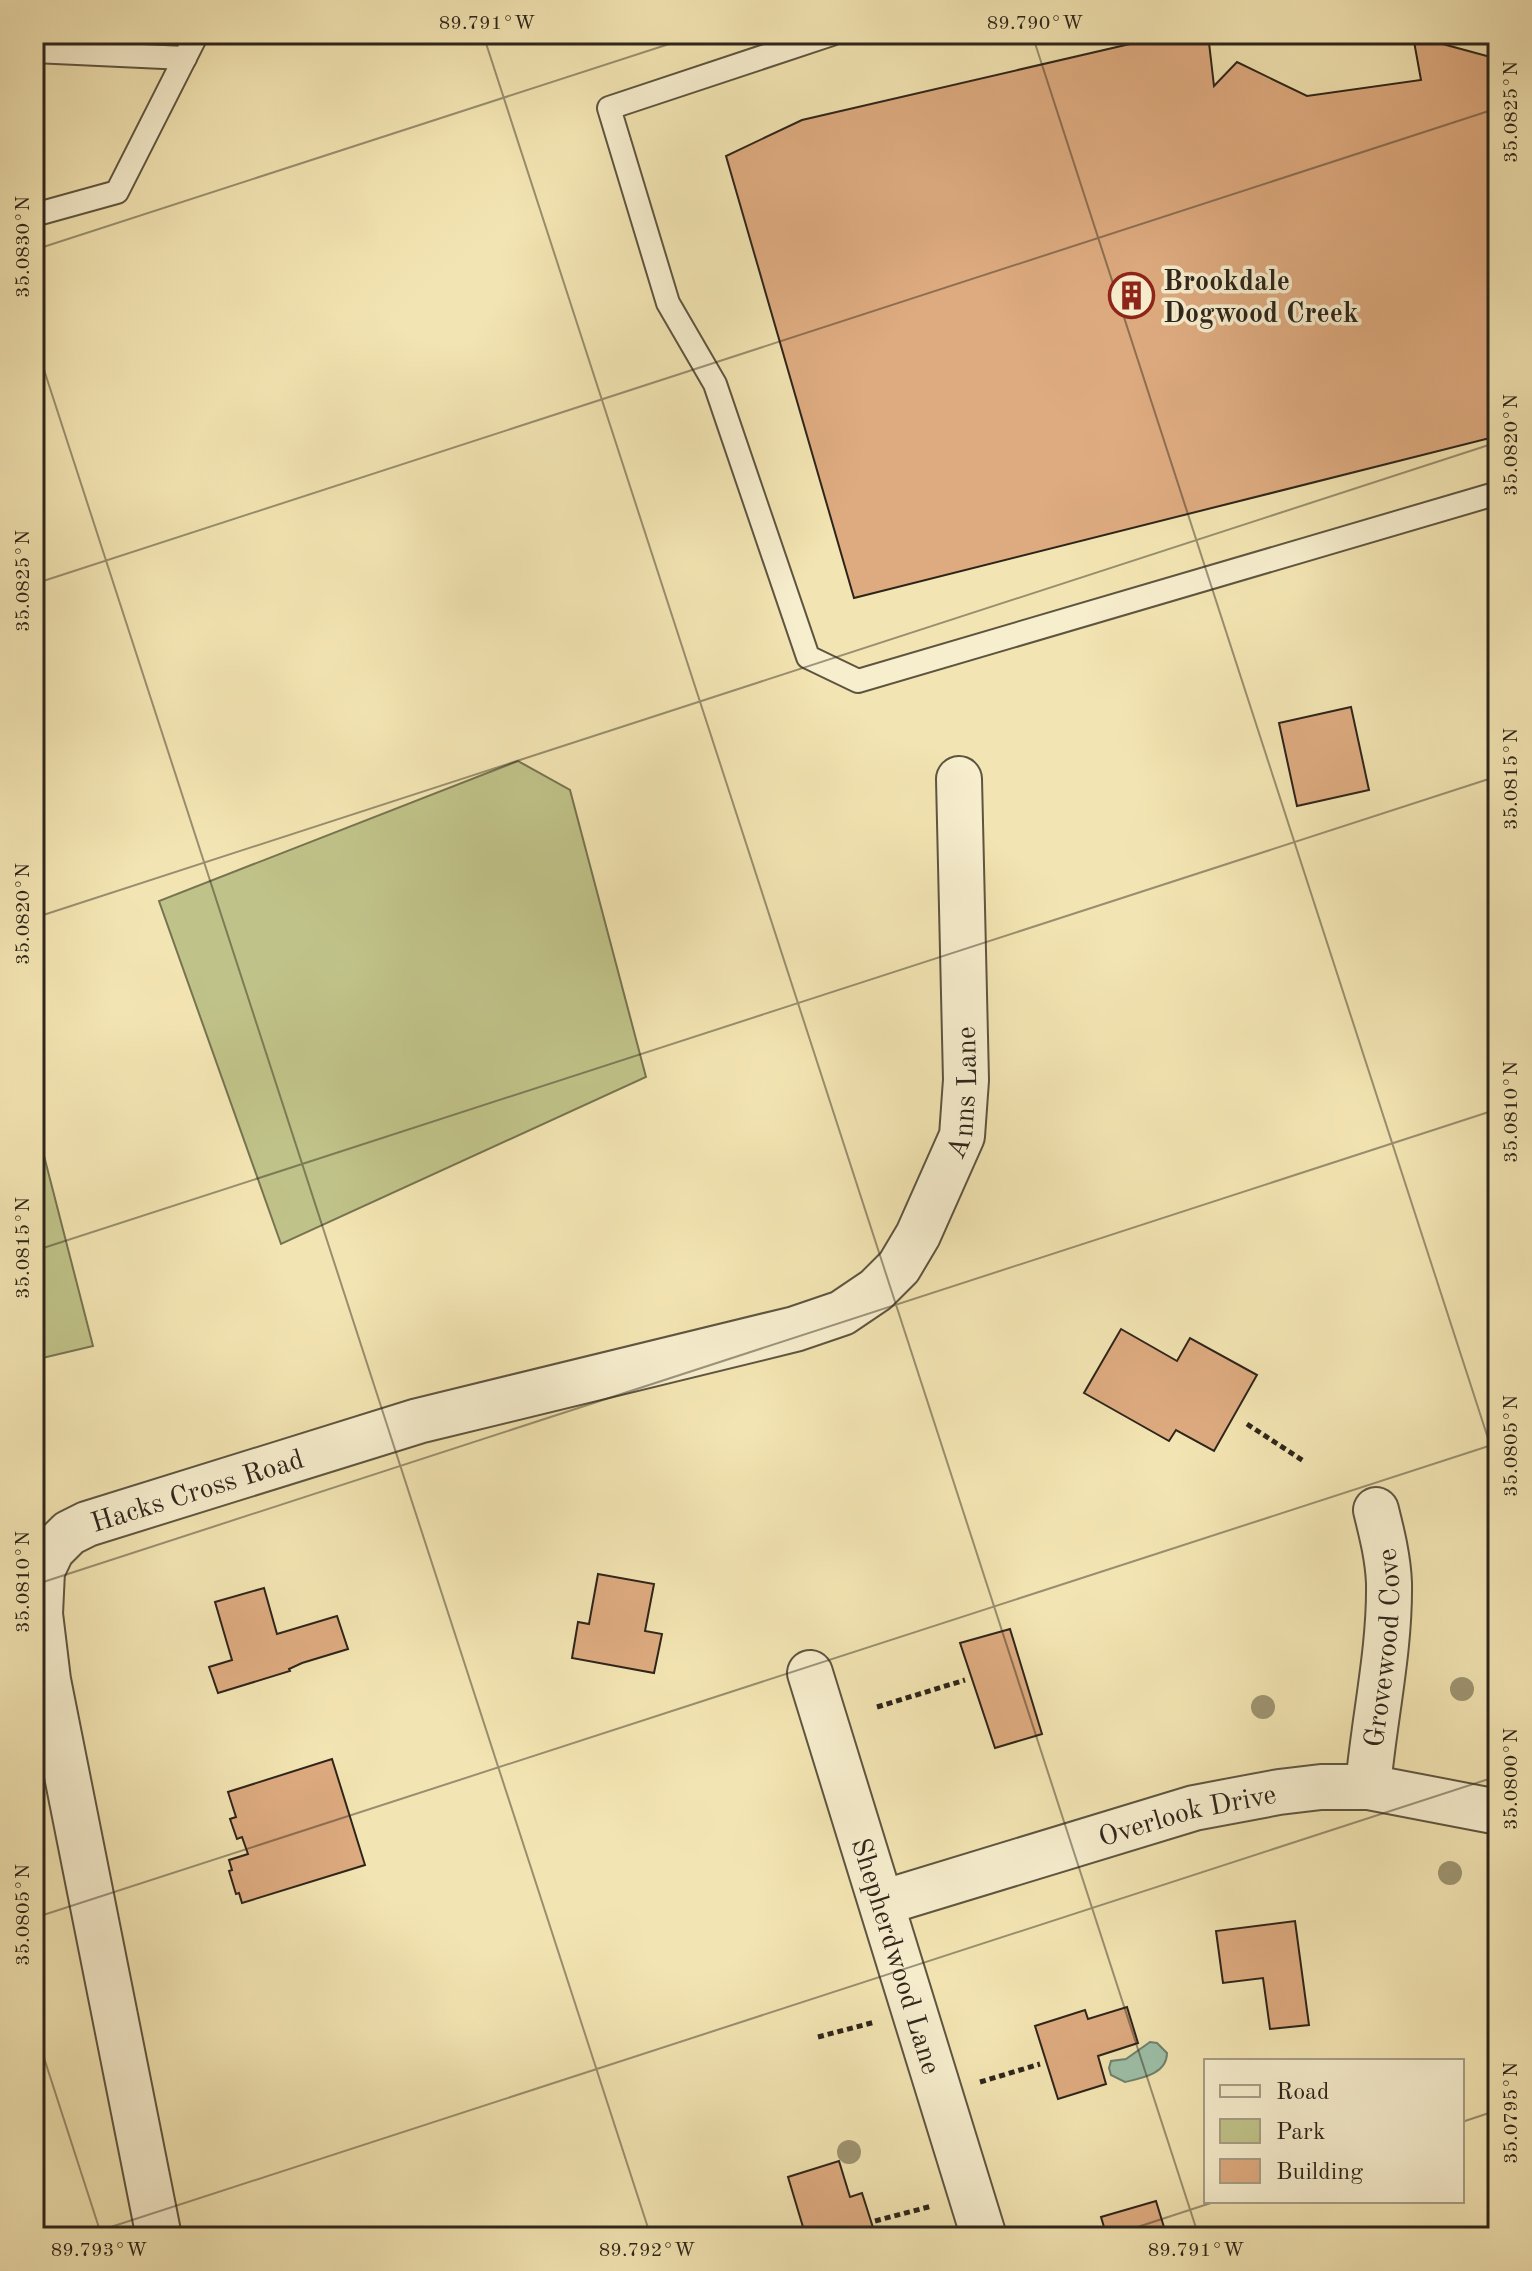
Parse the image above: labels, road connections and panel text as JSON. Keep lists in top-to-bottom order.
{
  "streets": {
    "street": [
      "Anns Lane",
      "Hacks Cross Road",
      "Grovewood Cove",
      "Overlook Drive",
      "Shepherdwood Lane"
    ]
  },
  "crossings": [
    ["Anns Lane", "Hacks Cross Road"],
    ["Grovewood Cove", "Overlook Drive"],
    ["Overlook Drive", "Shepherdwood Lane"]
  ],
  "places": {
    "building": ["Brookdale Dogwood Creek"]
  },
  "legend": ["Road", "Park", "Building"],
  "coordinates": [
    "89.791°W",
    "89.790°W",
    "35.0825°N",
    "35.0830°N",
    "35.0820°N",
    "35.0815°N",
    "35.0810°N",
    "35.0805°N",
    "35.0800°N",
    "35.0795°N",
    "89.793°W",
    "89.792°W"
  ]
}
